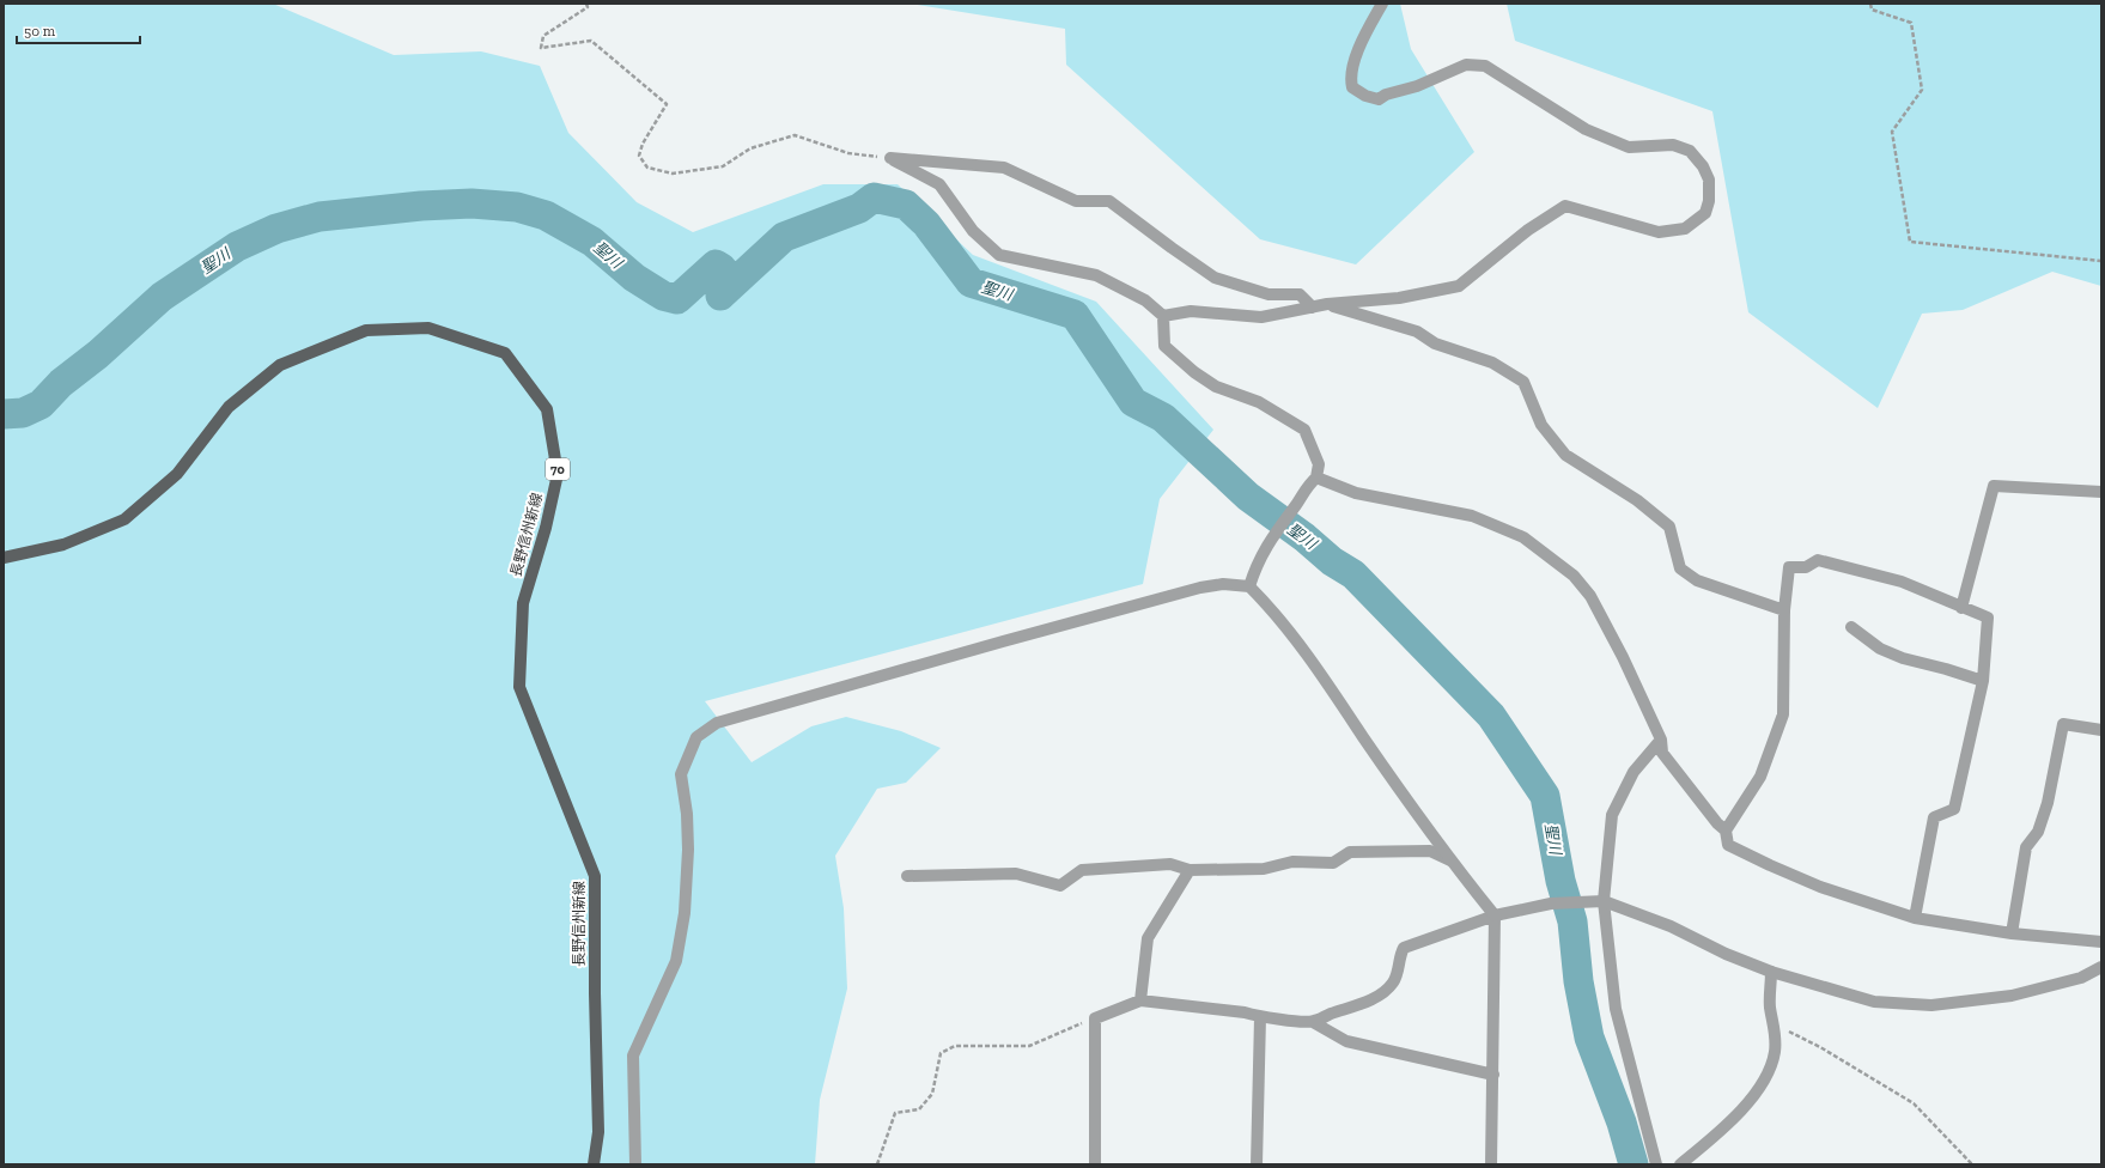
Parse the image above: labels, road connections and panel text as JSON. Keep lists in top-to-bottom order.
{
  "streets": {
    "main road": ["70", "長野信州新線"]
  },
  "water": ["聖川"],
  "scale_bar": "50 m"
}
